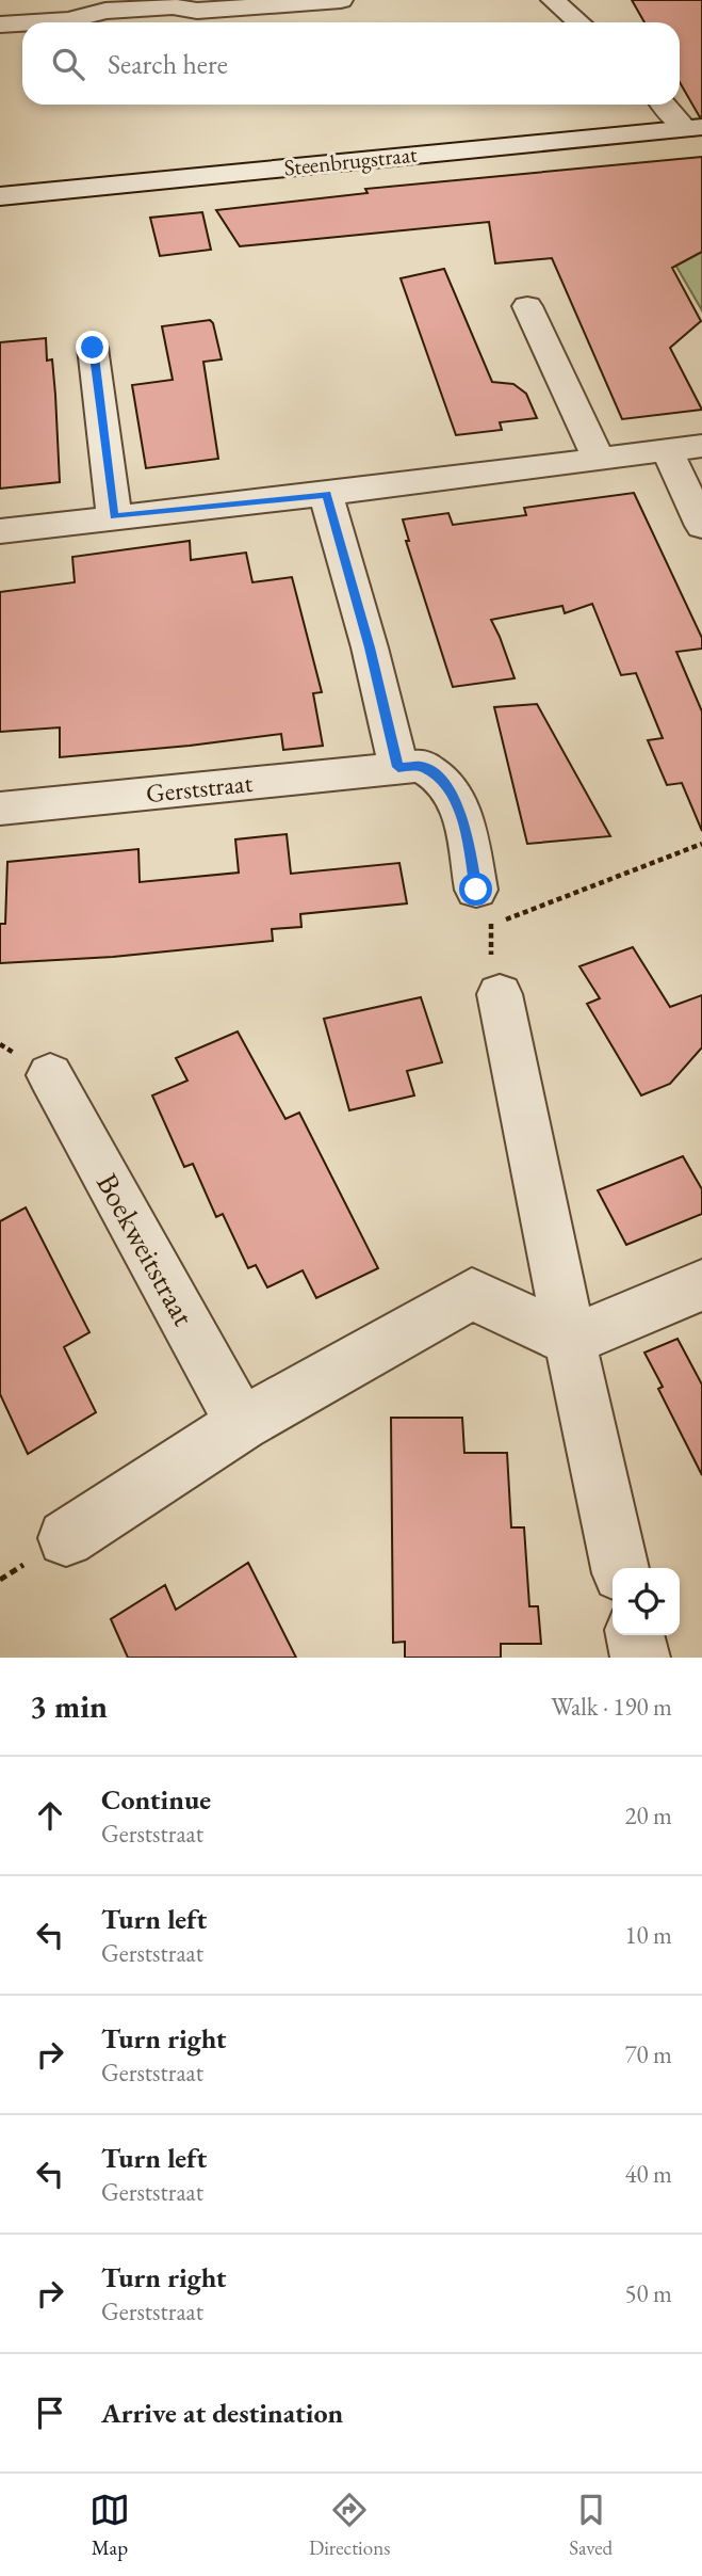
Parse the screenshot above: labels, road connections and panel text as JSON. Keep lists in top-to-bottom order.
{
  "streets": {
    "street": ["Steenbrugstraat", "Gerststraat", "Boekweitstraat"]
  },
  "page": {
    "search": "Search here",
    "heading": ["3 min", "Walk · 190 m"],
    "list": [
      ["Continue", "Gerststraat", "20 m"],
      ["Turn left", "Gerststraat", "10 m"],
      ["Turn right", "Gerststraat", "70 m"],
      ["Turn left", "Gerststraat", "40 m"],
      ["Turn right", "Gerststraat", "50 m"],
      "Arrive at destination"
    ],
    "nav": ["Map", "Directions", "Saved"]
  }
}
